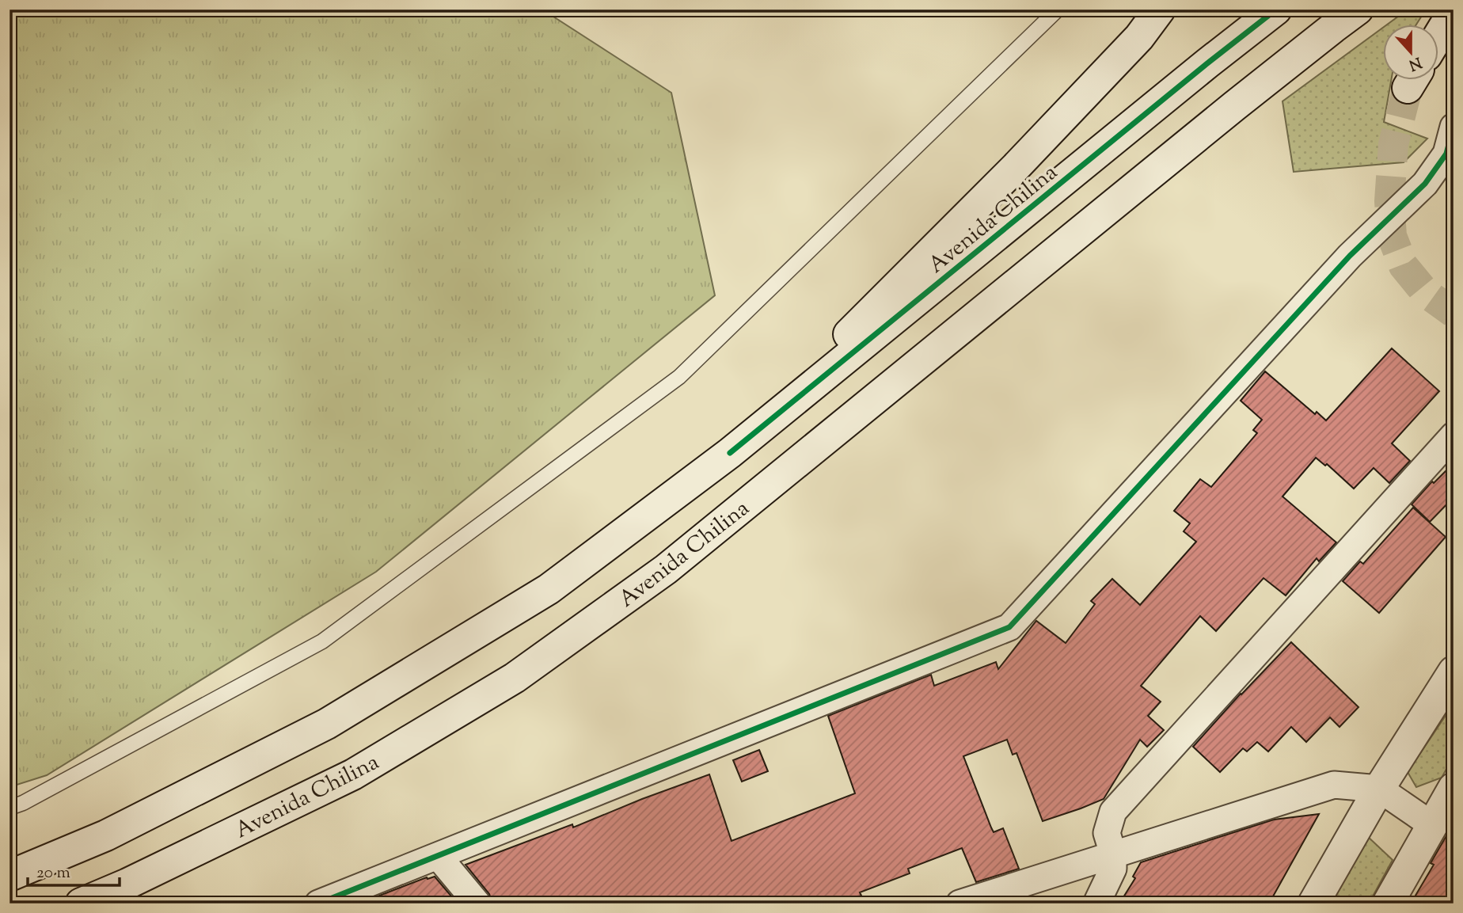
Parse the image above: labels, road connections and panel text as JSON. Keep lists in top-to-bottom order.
{
  "streets": {
    "main road": ["Avenida Chilina"]
  },
  "scale_bar": "20 m",
  "north": "bottom"
}
